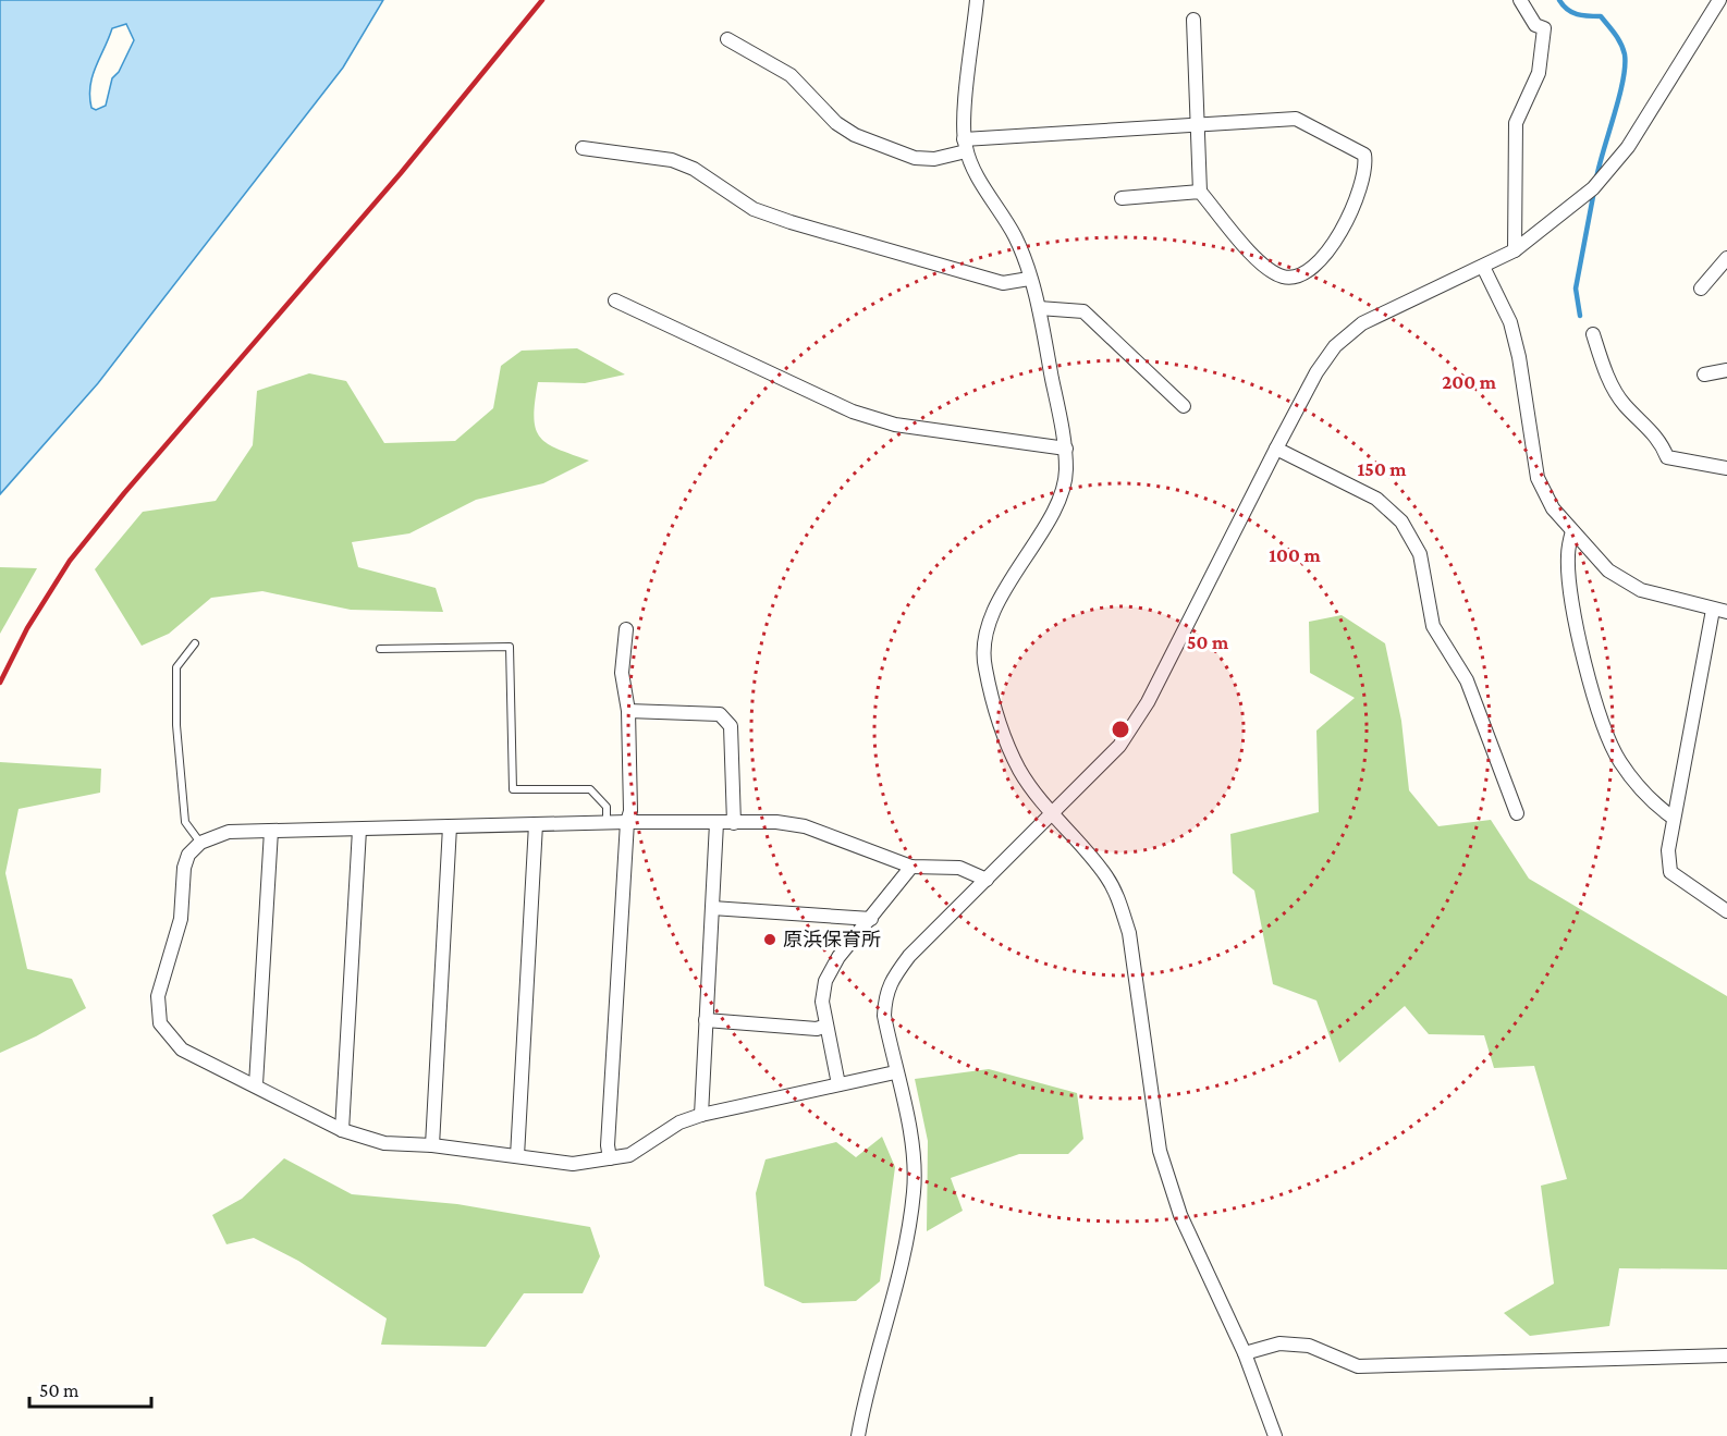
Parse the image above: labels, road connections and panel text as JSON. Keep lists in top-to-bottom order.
{
  "places": ["原浜保育所"],
  "scale_bar": "50 m",
  "rings": [
    "200 m",
    "150 m",
    "100 m",
    "50 m"
  ]
}
